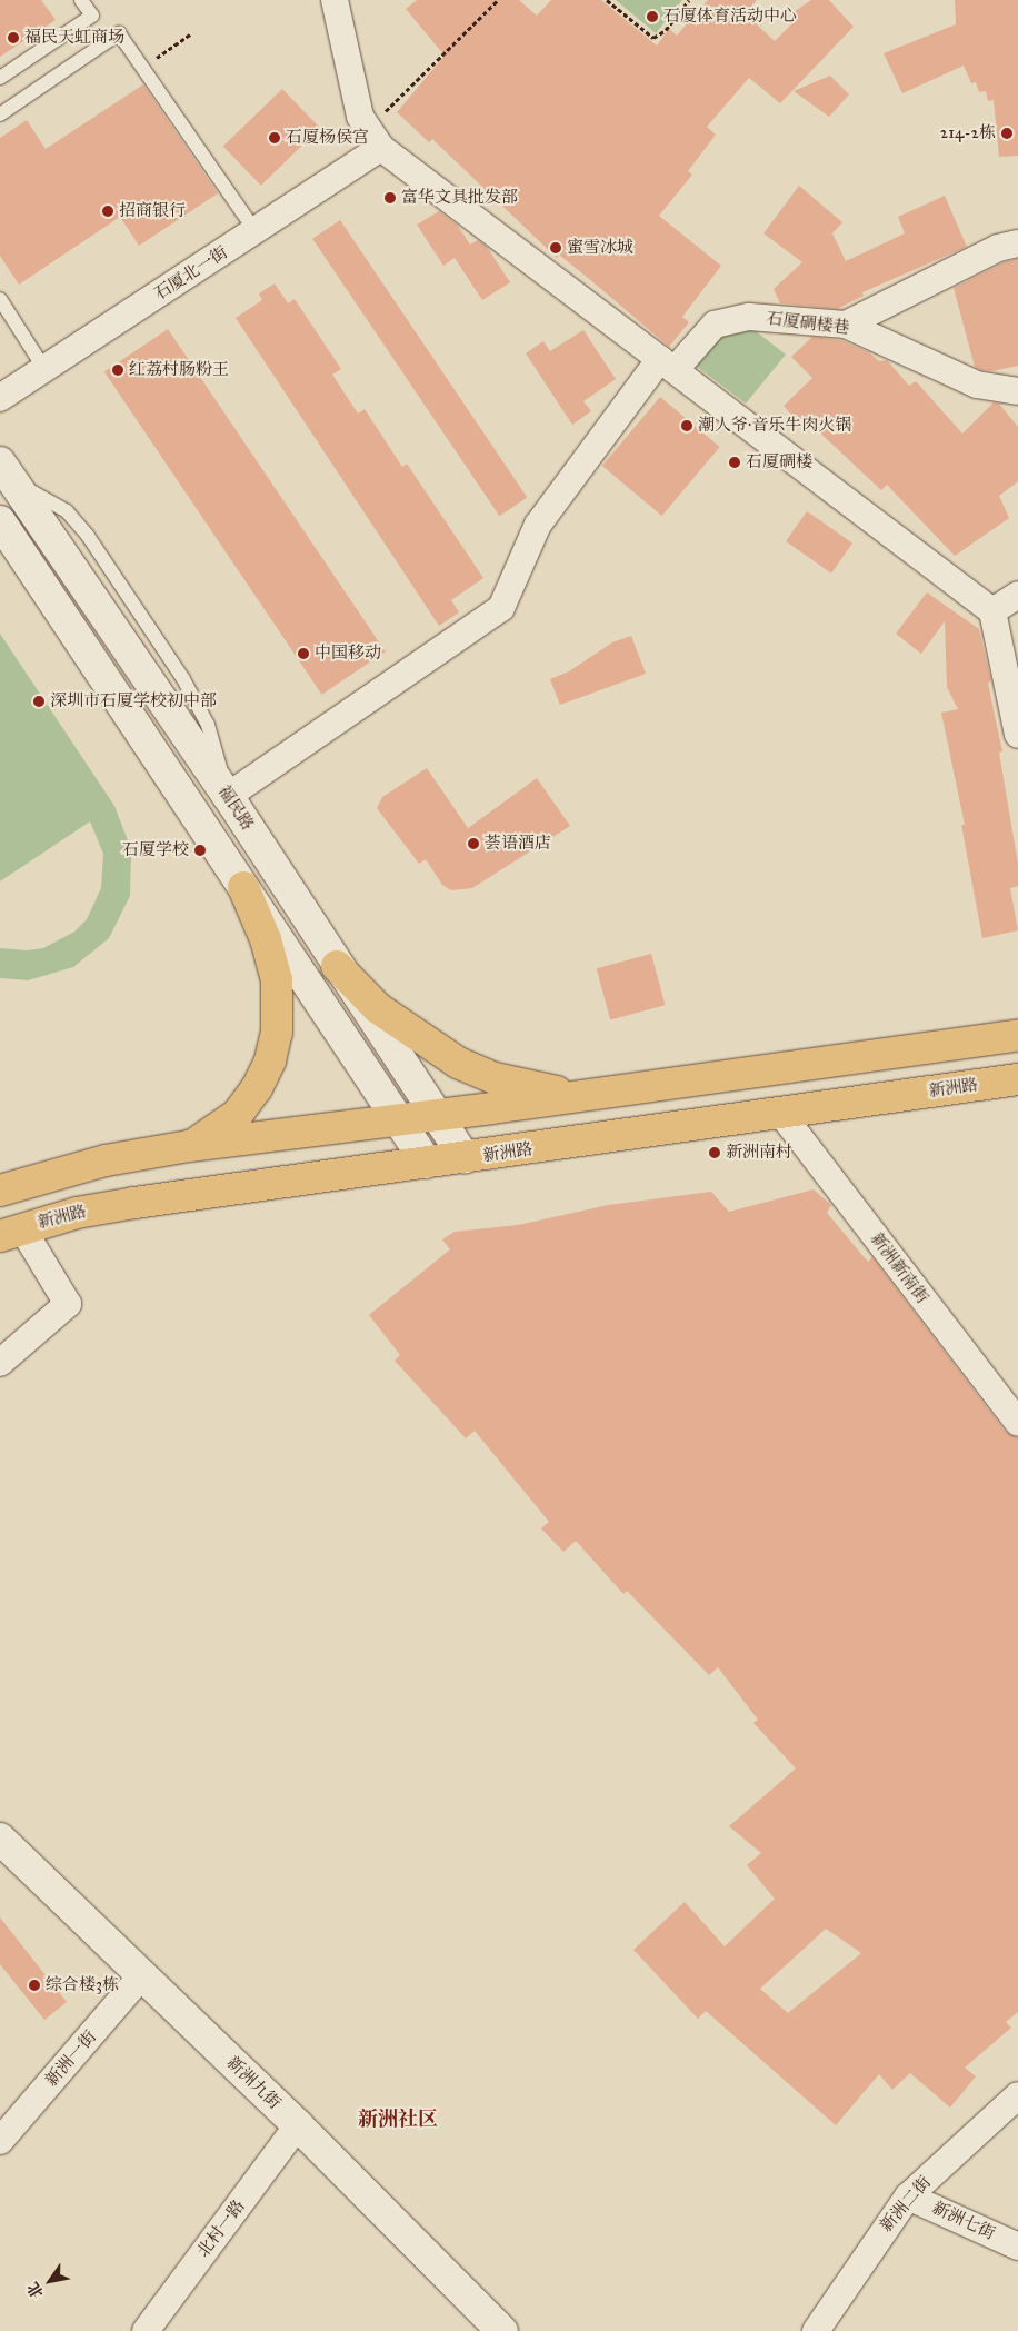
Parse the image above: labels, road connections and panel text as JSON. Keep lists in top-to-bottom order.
{
  "streets": {
    "main road": ["福民路", "新洲路", "新洲九街"],
    "street": [
      "石厦北一街",
      "石厦碉楼巷",
      "新洲新南街",
      "新洲一街",
      "新洲二街",
      "新洲七街",
      "北村一路"
    ]
  },
  "crossings": [
    ["石厦碉楼巷", "福民路"],
    ["福民路", "新洲路"],
    ["新洲路", "新洲新南街"],
    ["新洲一街", "新洲九街"],
    ["新洲九街", "北村一路"],
    ["新洲二街", "新洲七街"]
  ],
  "districts": ["新洲社区"],
  "places": [
    "石厦体育活动中心",
    "福民天虹商场",
    "214-2栋",
    "石厦杨侯宫",
    "富华文具批发部",
    "招商银行",
    "蜜雪冰城",
    "红荔村肠粉王",
    "潮人爷·音乐牛肉火锅",
    "石厦碉楼",
    "中国移动",
    "深圳市石厦学校初中部",
    "荟语酒店",
    "石厦学校",
    "新洲南村",
    "综合楼3栋"
  ],
  "north": "bottom left"
}
